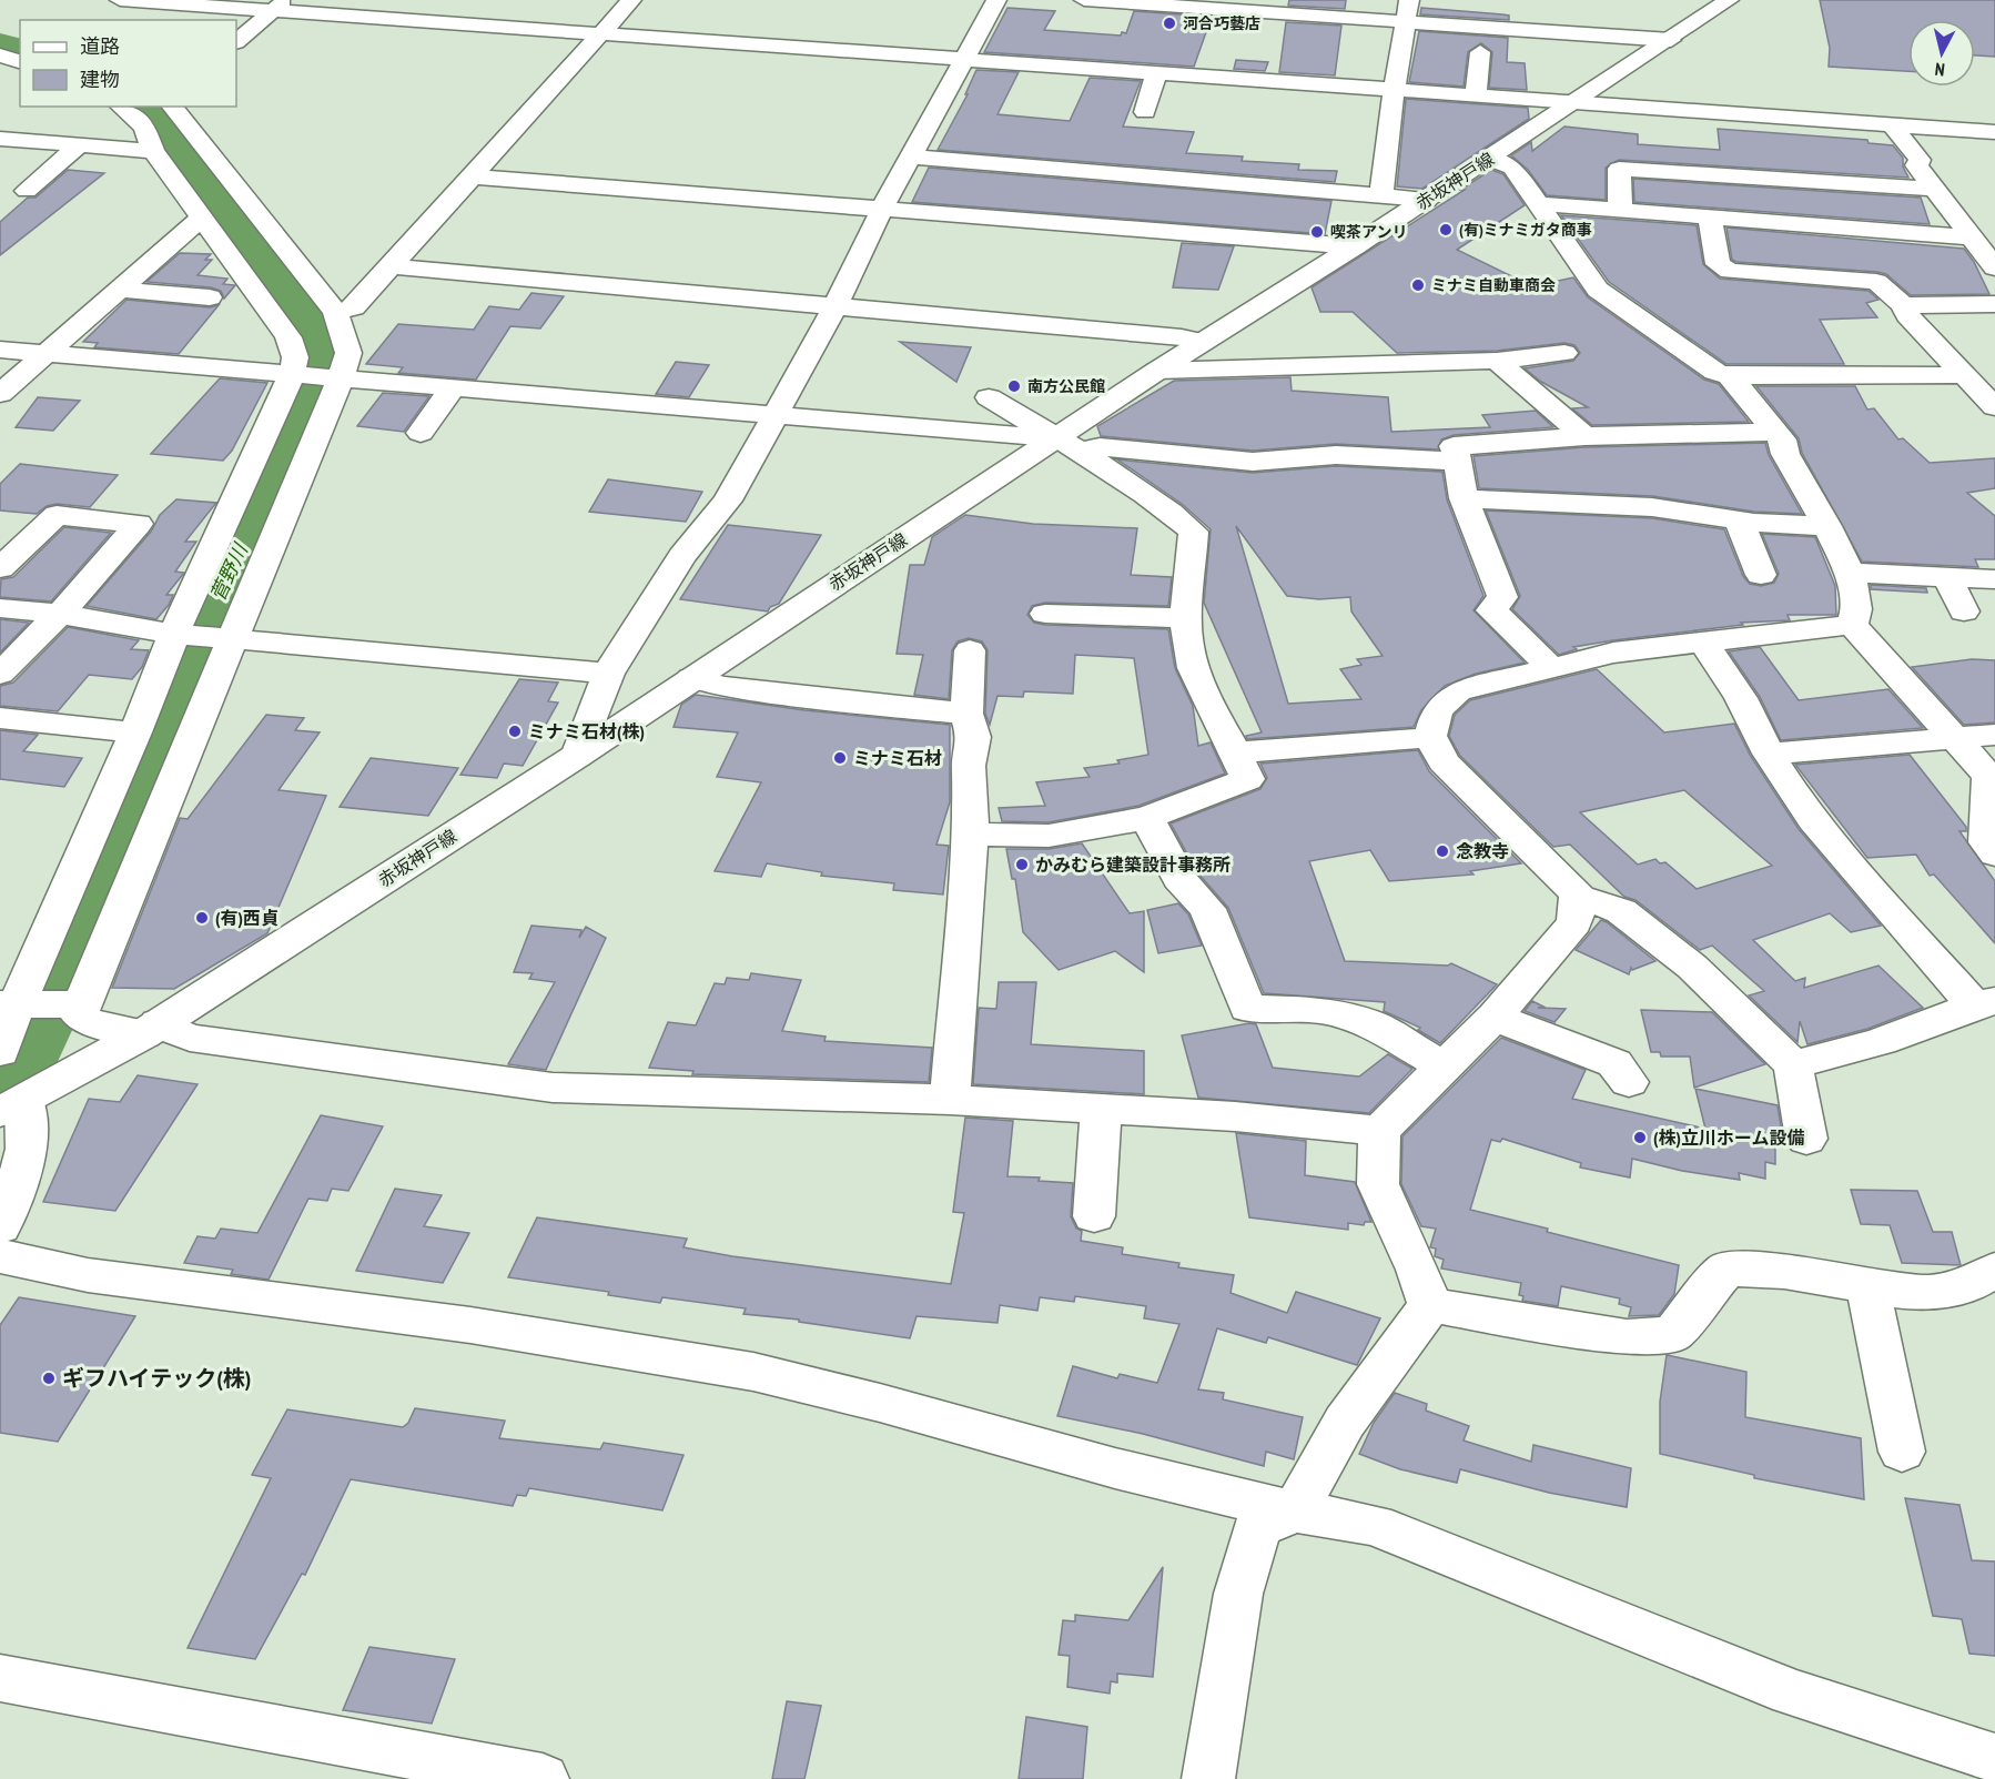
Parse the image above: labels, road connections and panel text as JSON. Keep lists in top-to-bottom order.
{
  "streets": {
    "street": ["赤坂神戸線"]
  },
  "water": ["菅野川"],
  "places": [
    "河合巧藝店",
    "(有)ミナミガタ商事",
    "喫茶アンリ",
    "ミナミ自動車商会",
    "南方公民館",
    "ミナミ石材(株)",
    "ミナミ石材",
    "念教寺",
    "かみむら建築設計事務所",
    "(有)西貞",
    "(株)立川ホーム設備",
    "ギフハイテック(株)"
  ],
  "legend": ["道路", "建物"],
  "north": "bottom"
}
